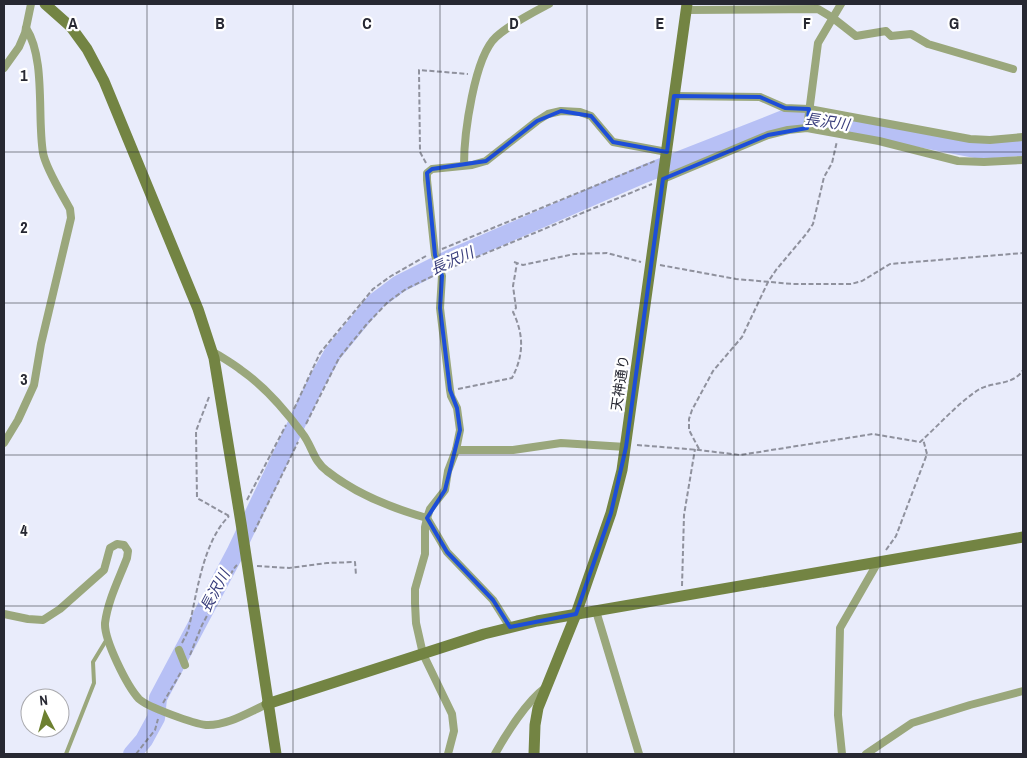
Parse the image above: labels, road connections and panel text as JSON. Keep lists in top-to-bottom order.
{
  "streets": {
    "street": ["天神通り"]
  },
  "water": ["長沢川"],
  "north": "top",
  "grid": {
    "columns": [
      "A",
      "B",
      "C",
      "D",
      "E",
      "F",
      "G"
    ],
    "rows": [
      "1",
      "2",
      "3",
      "4"
    ]
  }
}
